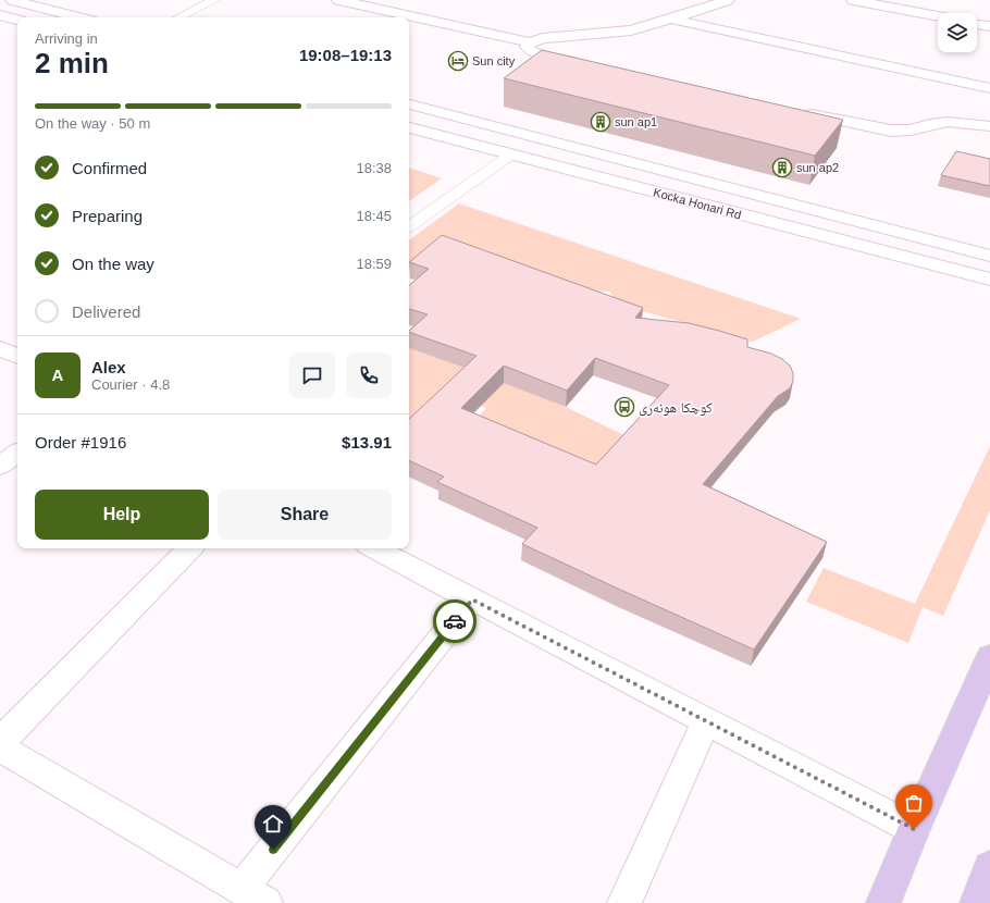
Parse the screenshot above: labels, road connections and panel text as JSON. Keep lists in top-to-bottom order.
{
  "streets": {
    "street": ["Kocka Honari Rd"]
  },
  "places": {
    "hotel": ["Sun city"],
    "building": ["sun ap1", "sun ap2"],
    "bus stop": ["كوچكا هونەری"]
  },
  "page": {
    "heading": ["2 min", "Arriving in", "19:08–19:13"],
    "panel": [
      "Alex",
      "Courier · 4.8",
      "Order #1916",
      "$13.91"
    ],
    "bar": "On the way · 50 m",
    "list": [
      ["Confirmed", "18:38"],
      ["Preparing", "18:45"],
      ["On the way", "18:59"],
      "Delivered"
    ],
    "round": "A",
    "buttons": ["Help", "Share"]
  }
}
